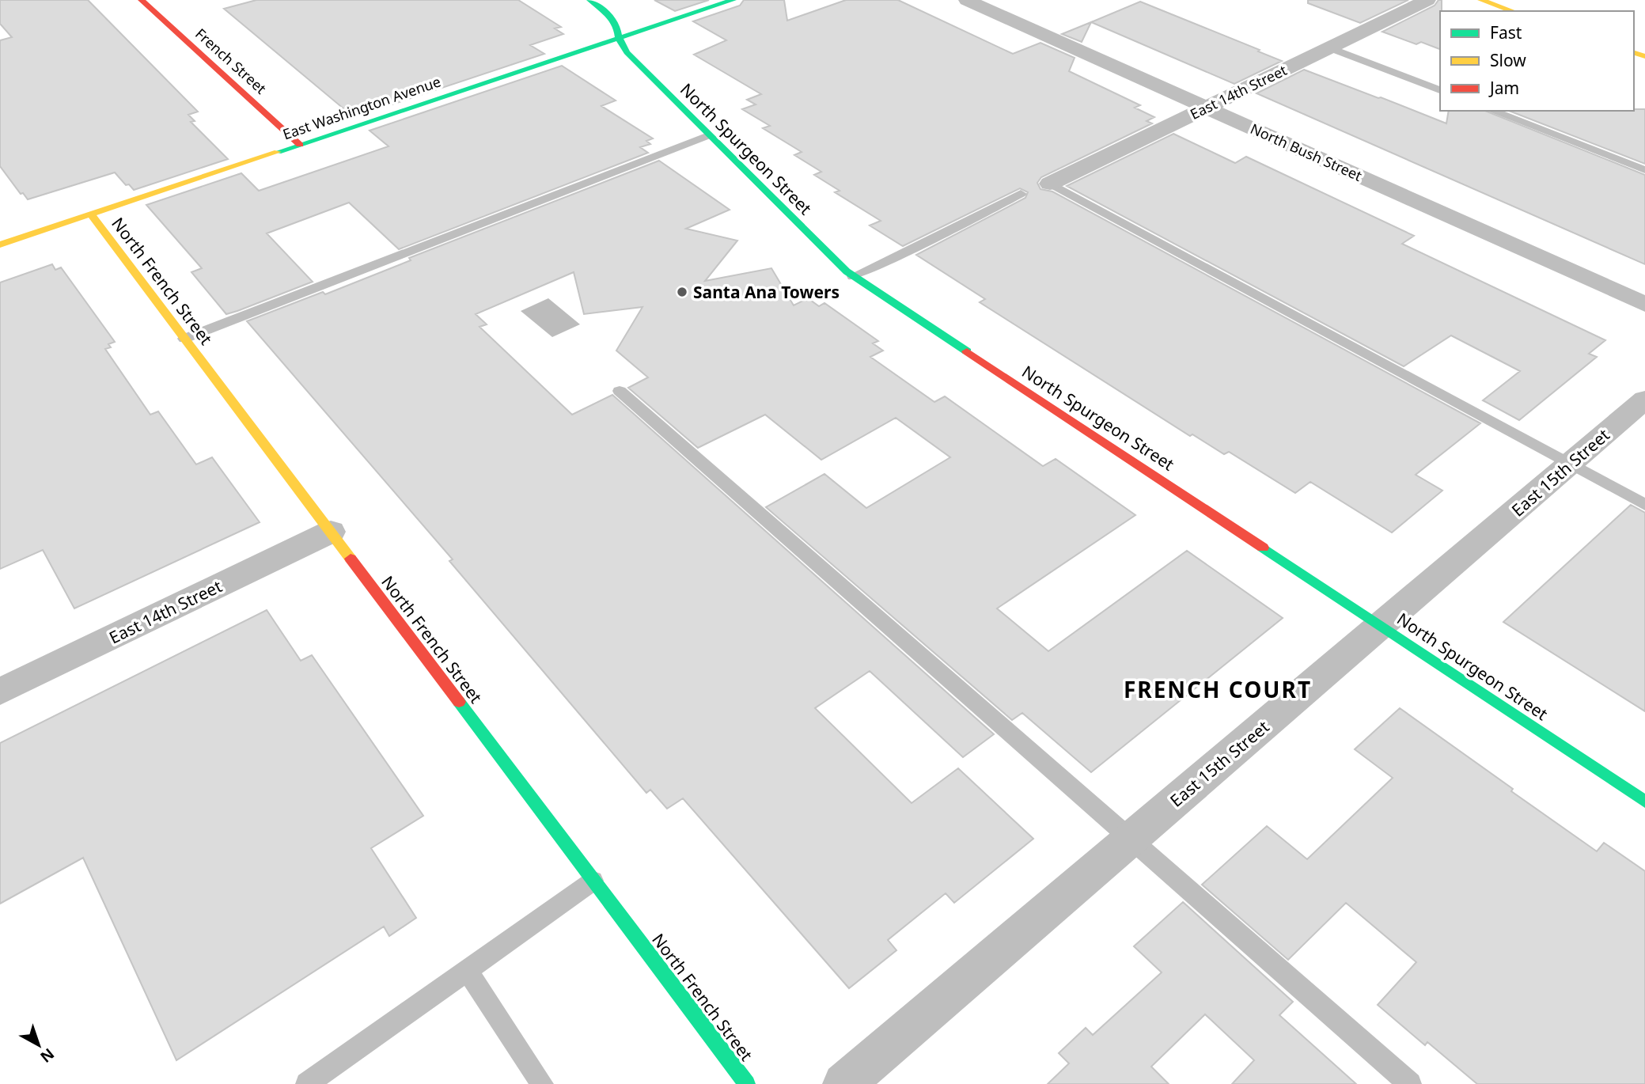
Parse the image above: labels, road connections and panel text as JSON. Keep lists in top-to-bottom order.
{
  "streets": {
    "street": [
      "French Street",
      "East 14th Street",
      "East Washington Avenue",
      "North Spurgeon Street",
      "North Bush Street",
      "North French Street",
      "East 15th Street"
    ]
  },
  "crossings": [
    ["French Street", "East Washington Avenue"],
    ["East 14th Street", "North Bush Street"],
    ["East 14th Street", "North French Street"],
    ["East Washington Avenue", "North Spurgeon Street"],
    ["East Washington Avenue", "North French Street"],
    ["North Spurgeon Street", "East 15th Street"]
  ],
  "districts": ["FRENCH COURT"],
  "places": ["Santa Ana Towers"],
  "legend": ["Fast", "Slow", "Jam"],
  "north": "bottom right"
}
